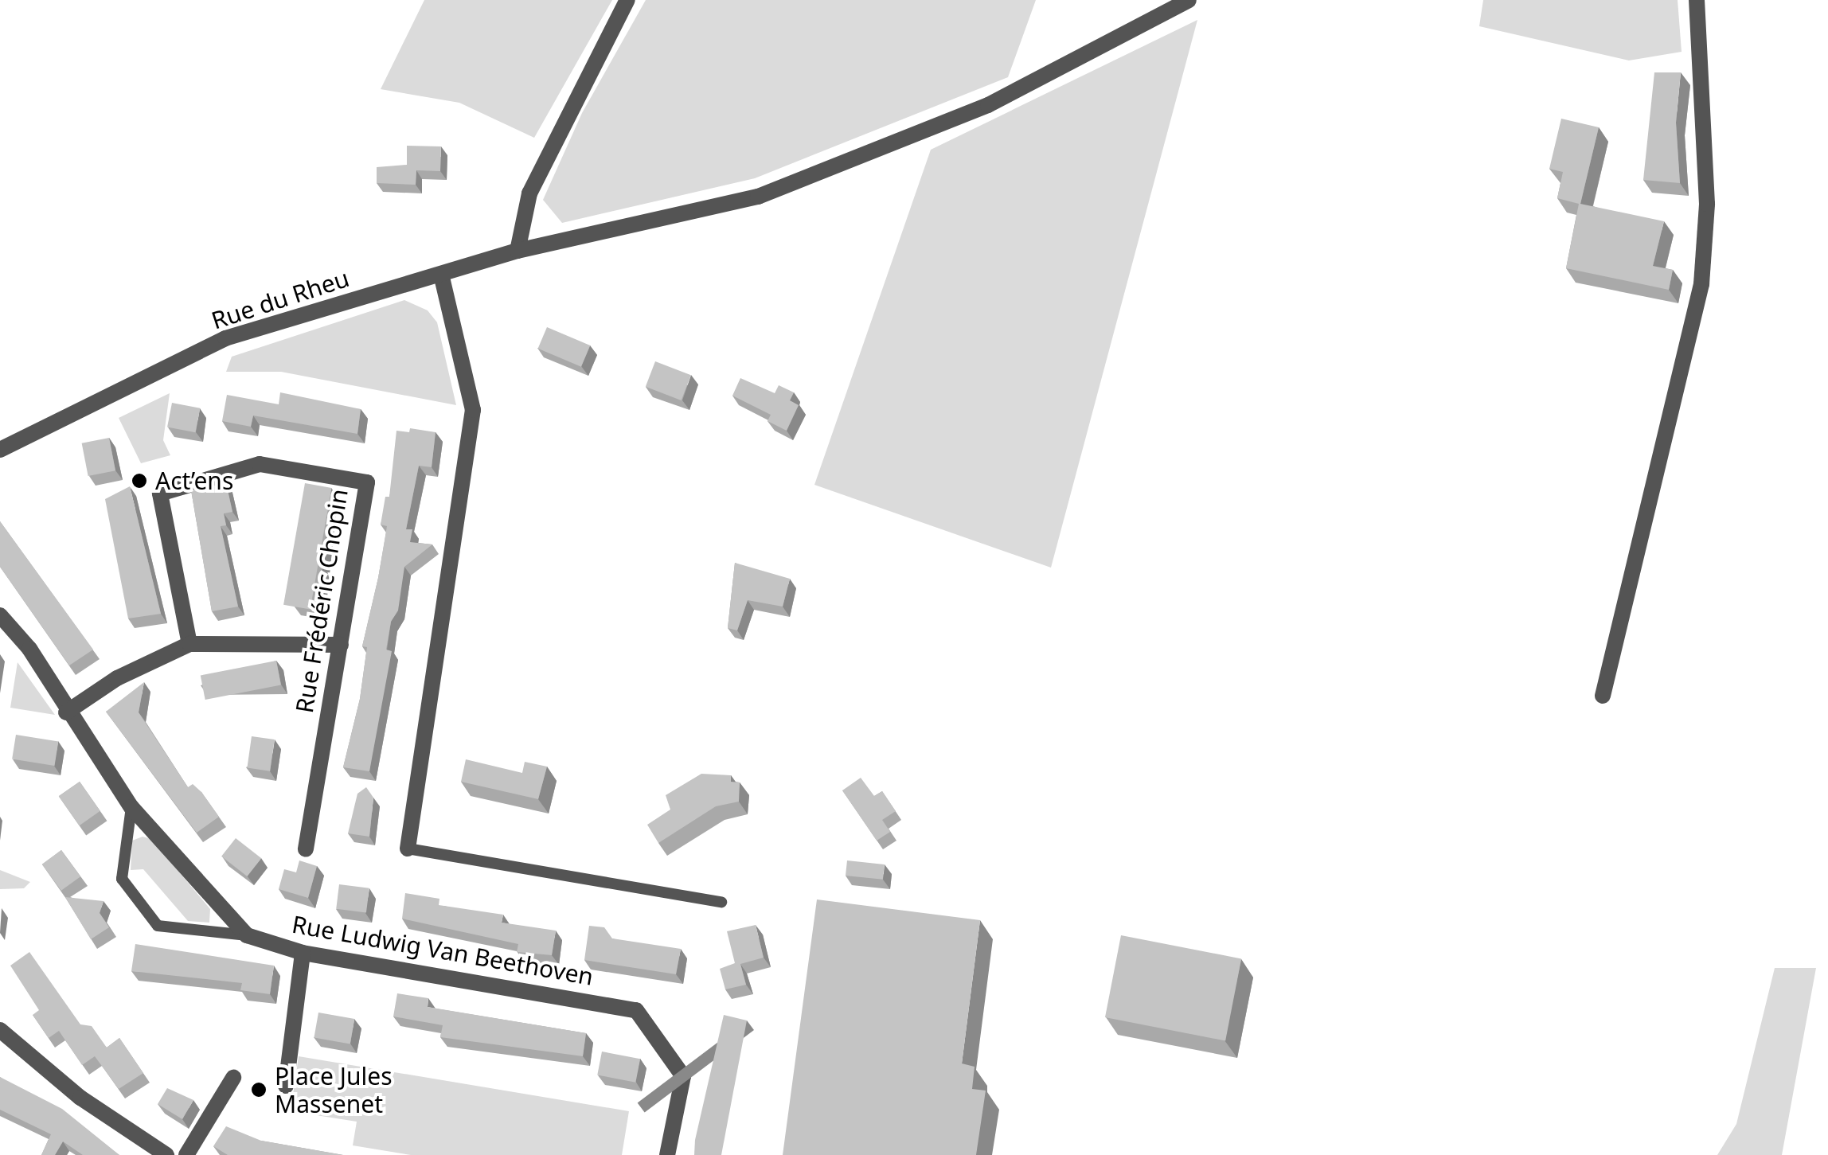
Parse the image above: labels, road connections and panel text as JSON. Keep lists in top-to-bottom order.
{
  "streets": {
    "street": ["Rue du Rheu", "Rue Frédéric Chopin", "Rue Ludwig Van Beethoven"]
  },
  "places": ["Act’ens", "Place Jules Massenet"]
}
